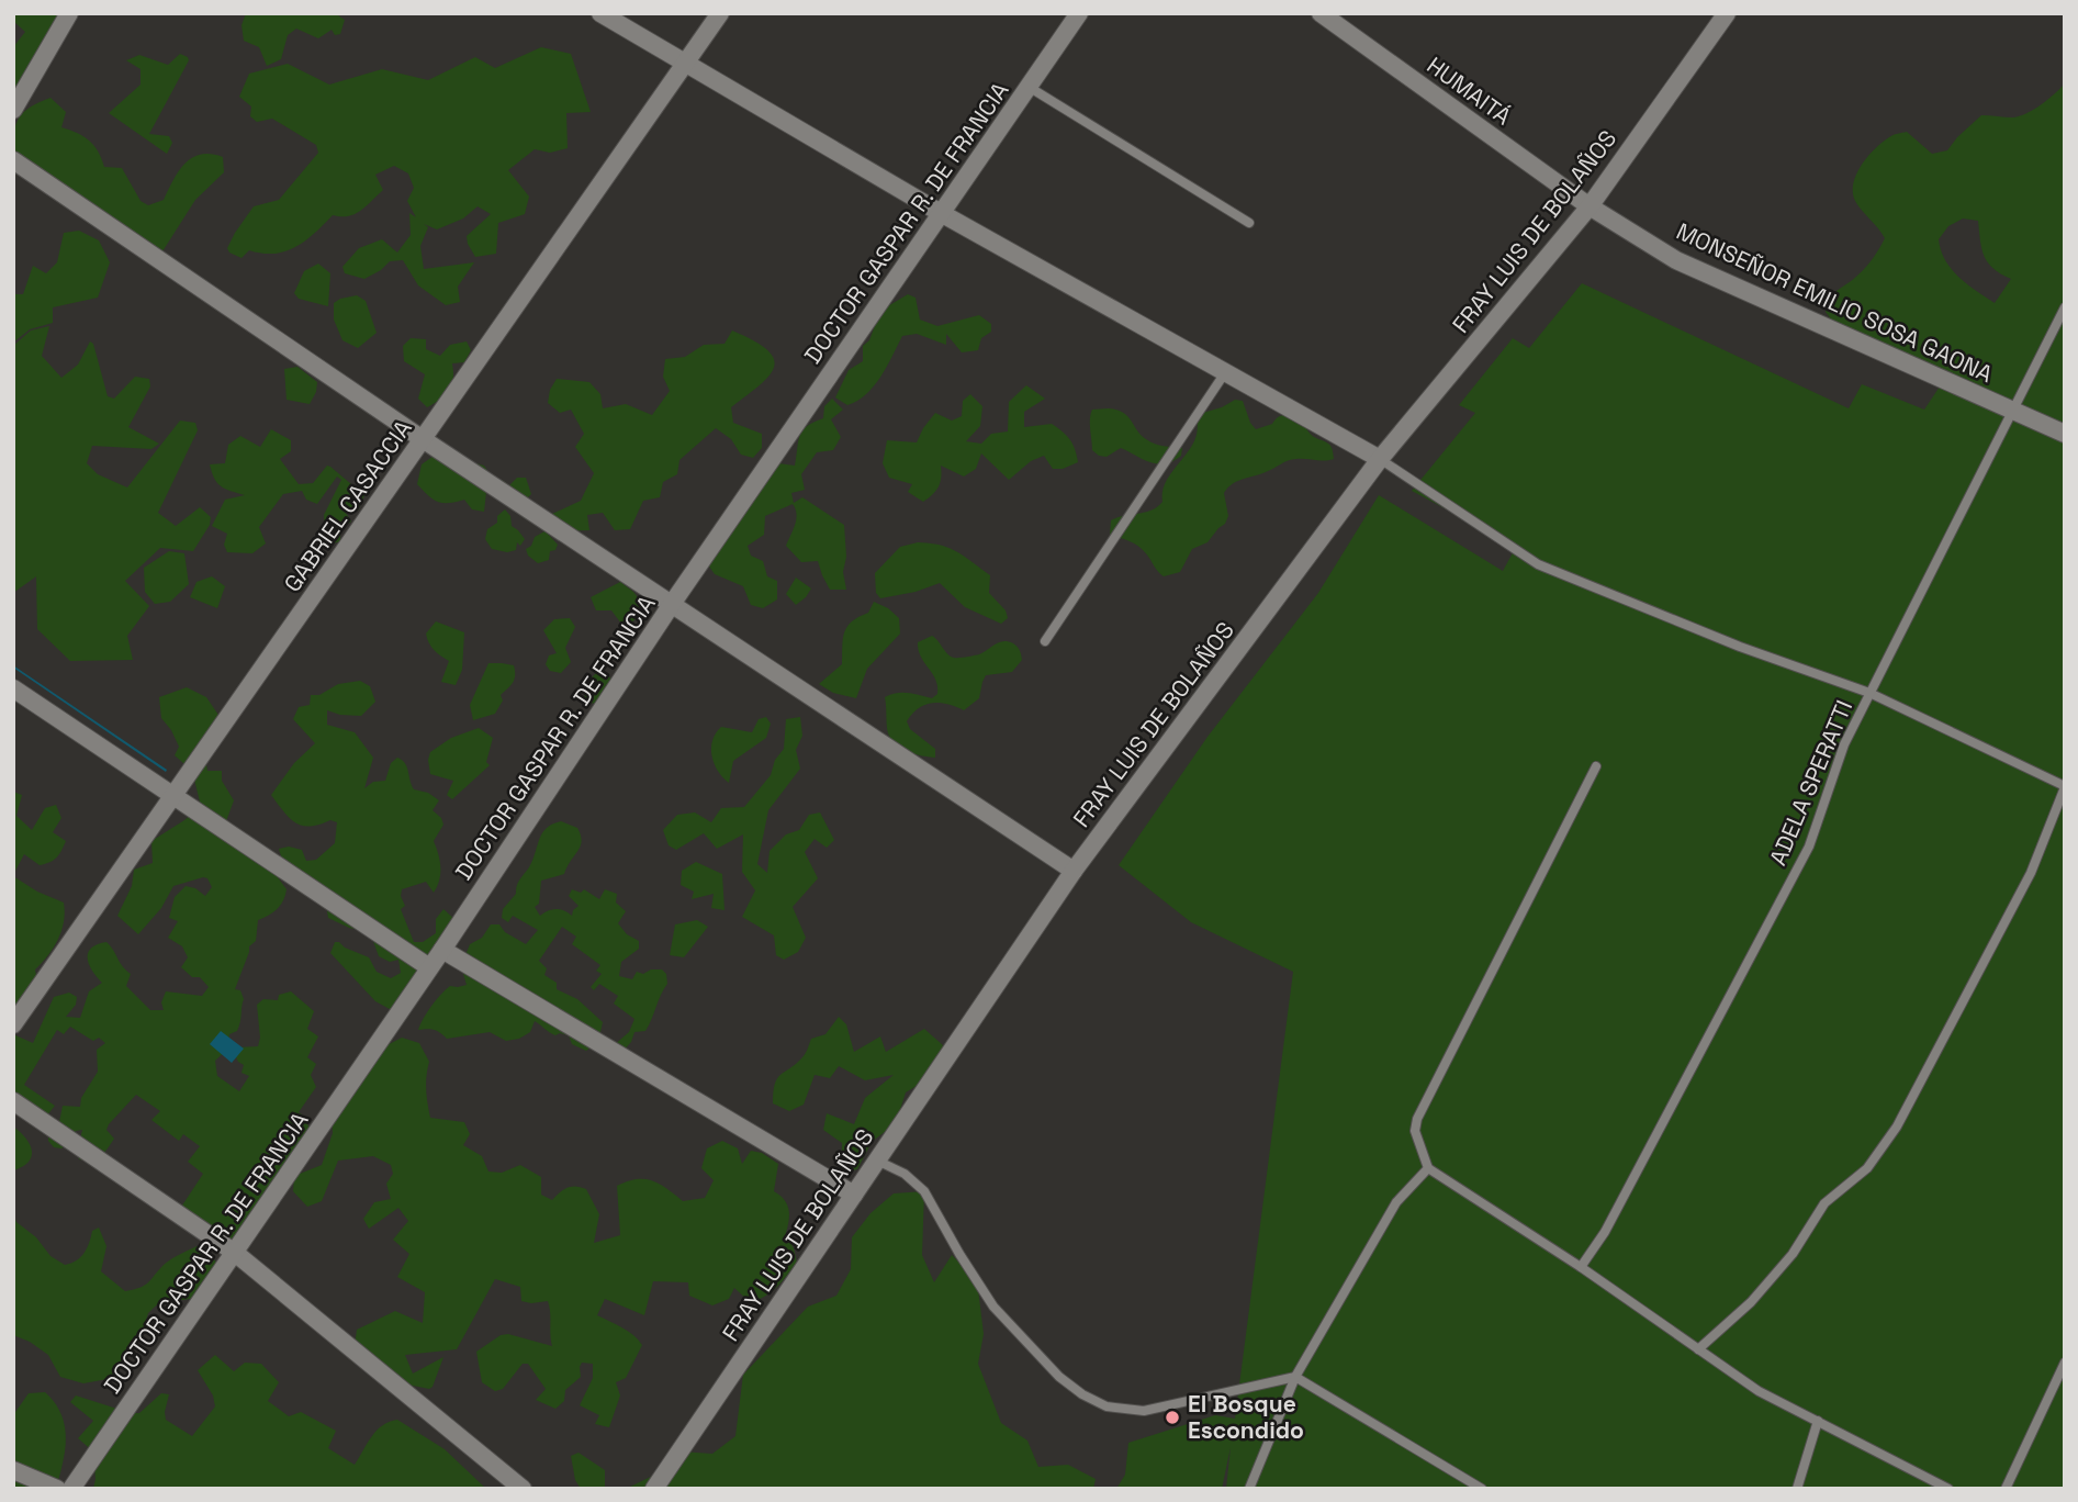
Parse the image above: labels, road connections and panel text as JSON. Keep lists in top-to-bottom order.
{
  "streets": {
    "street": [
      "HUMAITÁ",
      "DOCTOR GASPAR R. DE FRANCIA",
      "FRAY LUIS DE BOLAÑOS",
      "MONSEÑOR EMILIO SOSA GAONA",
      "GABRIEL CASACCIA"
    ],
    "lane": ["ADELA SPERATTI"]
  },
  "crossings": [
    ["HUMAITÁ", "FRAY LUIS DE BOLAÑOS"],
    ["HUMAITÁ", "MONSEÑOR EMILIO SOSA GAONA"],
    ["FRAY LUIS DE BOLAÑOS", "MONSEÑOR EMILIO SOSA GAONA"],
    ["MONSEÑOR EMILIO SOSA GAONA", "ADELA SPERATTI"]
  ],
  "places": ["El Bosque Escondido"]
}
